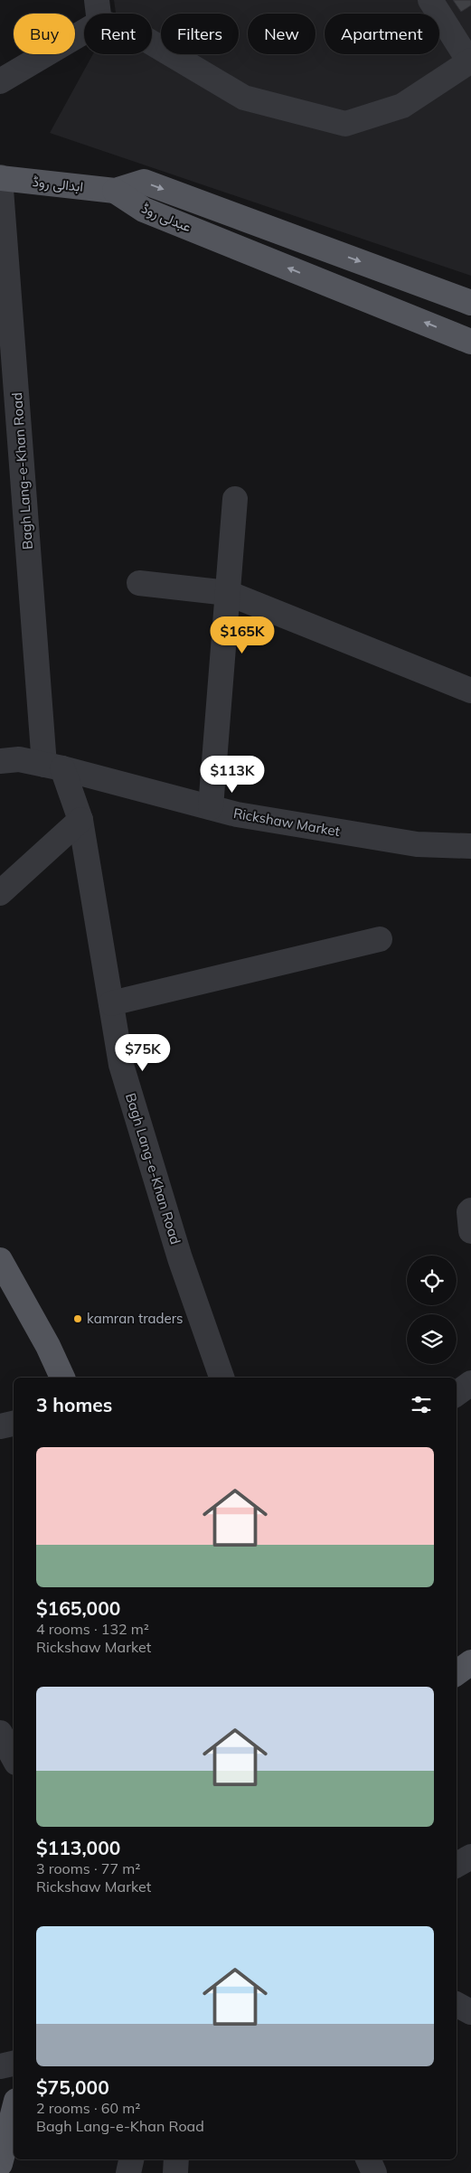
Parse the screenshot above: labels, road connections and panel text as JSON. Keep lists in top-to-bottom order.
{
  "streets": {
    "main road": ["ابدالی روڈ", "عبدلی روڈ"],
    "street": ["Bagh Lang-e-Khan Road", "Rickshaw Market"]
  },
  "crossings": [
    ["ابدالی روڈ", "عبدلی روڈ"],
    ["ابدالی روڈ", "Bagh Lang-e-Khan Road"],
    ["Bagh Lang-e-Khan Road", "Rickshaw Market"]
  ],
  "places": ["kamran traders"],
  "page": {
    "chip": [
      "Buy",
      "Rent",
      "Filters",
      "New",
      "Apartment"
    ],
    "price": ["$165K", "$113K", "$75K"],
    "heading": "3 homes",
    "list": [
      {
        "name": "$165,000",
        "note": "4 rooms · 132 m² · Rickshaw Market"
      },
      {
        "name": "$113,000",
        "note": "3 rooms · 77 m² · Rickshaw Market"
      },
      {
        "name": "$75,000",
        "note": "2 rooms · 60 m² · Bagh Lang-e-Khan Road"
      }
    ]
  }
}
